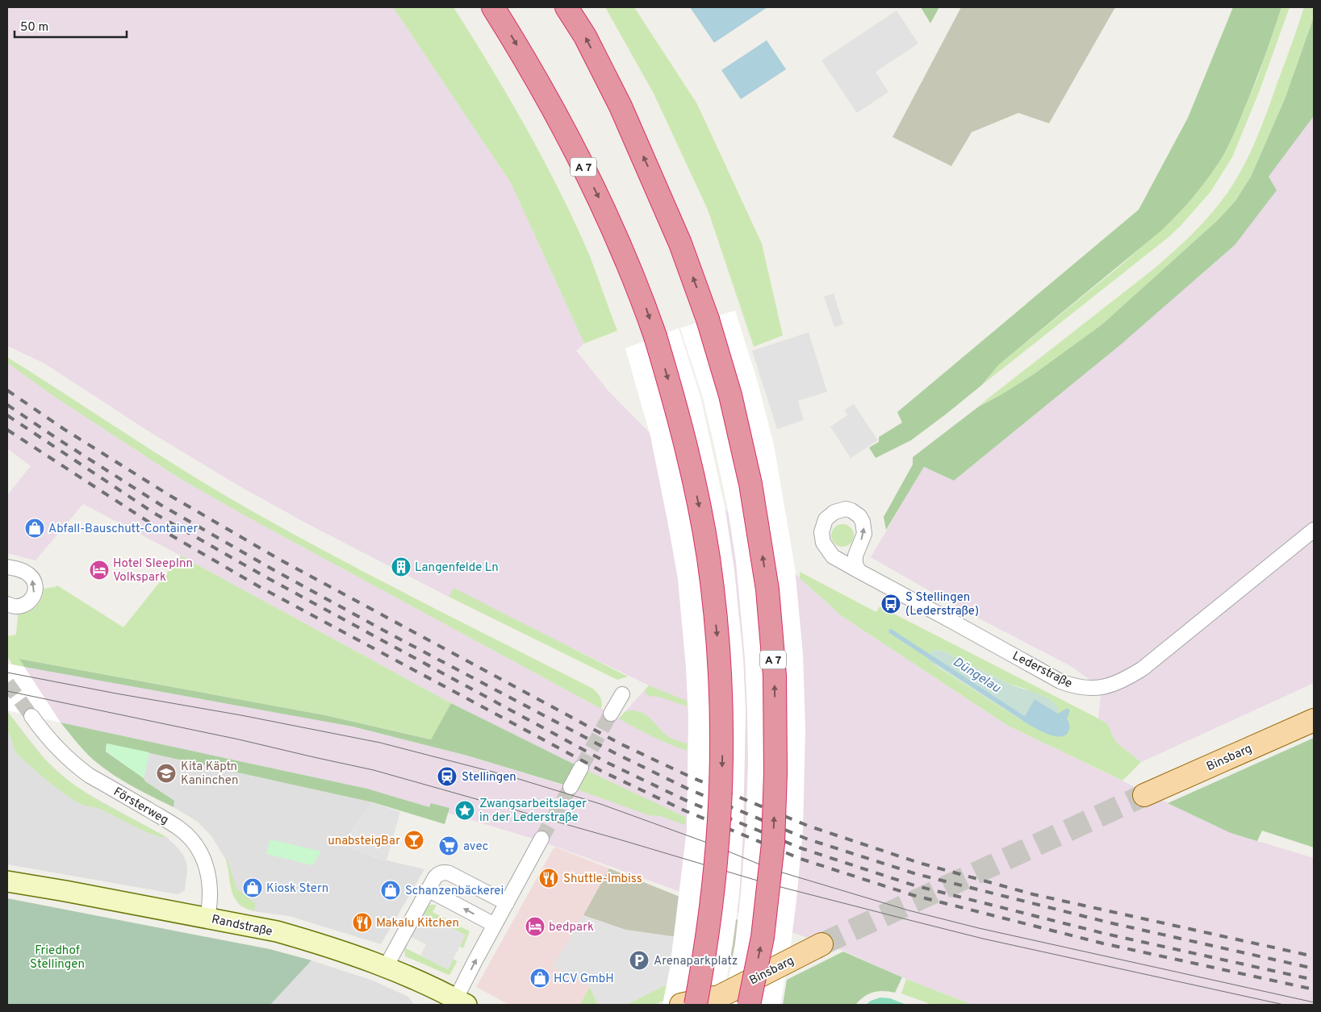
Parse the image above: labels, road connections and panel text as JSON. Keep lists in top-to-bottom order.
{
  "streets": {
    "highway": ["A 7"],
    "main road": ["Binsbarg"],
    "street": ["Lederstraße", "Försterweg", "Randstraße"]
  },
  "crossings": [
    ["Försterweg", "Randstraße"]
  ],
  "water": ["Düngelau"],
  "parks": ["Friedhof Stellingen"],
  "places": {
    "shop": [
      "Abfall-Bauschutt-Container",
      "Kiosk Stern",
      "Schanzenbäckerei",
      "HCV GmbH"
    ],
    "building": ["Langenfelde Ln"],
    "hotel": ["Hotel SleepInn Volkspark", "bedpark"],
    "bus stop": ["S Stellingen (Lederstraße)"],
    "school or university": ["Kita Käptn Kaninchen"],
    "station": ["Stellingen"],
    "place": ["Zwangsarbeitslager in der Lederstraße"],
    "bar": ["unabsteigBar"],
    "supermarket": ["avec"],
    "restaurant": ["Shuttle-Imbiss", "Makalu Kitchen"],
    "parking": ["Arenaparkplatz"]
  },
  "scale_bar": "50 m"
}
